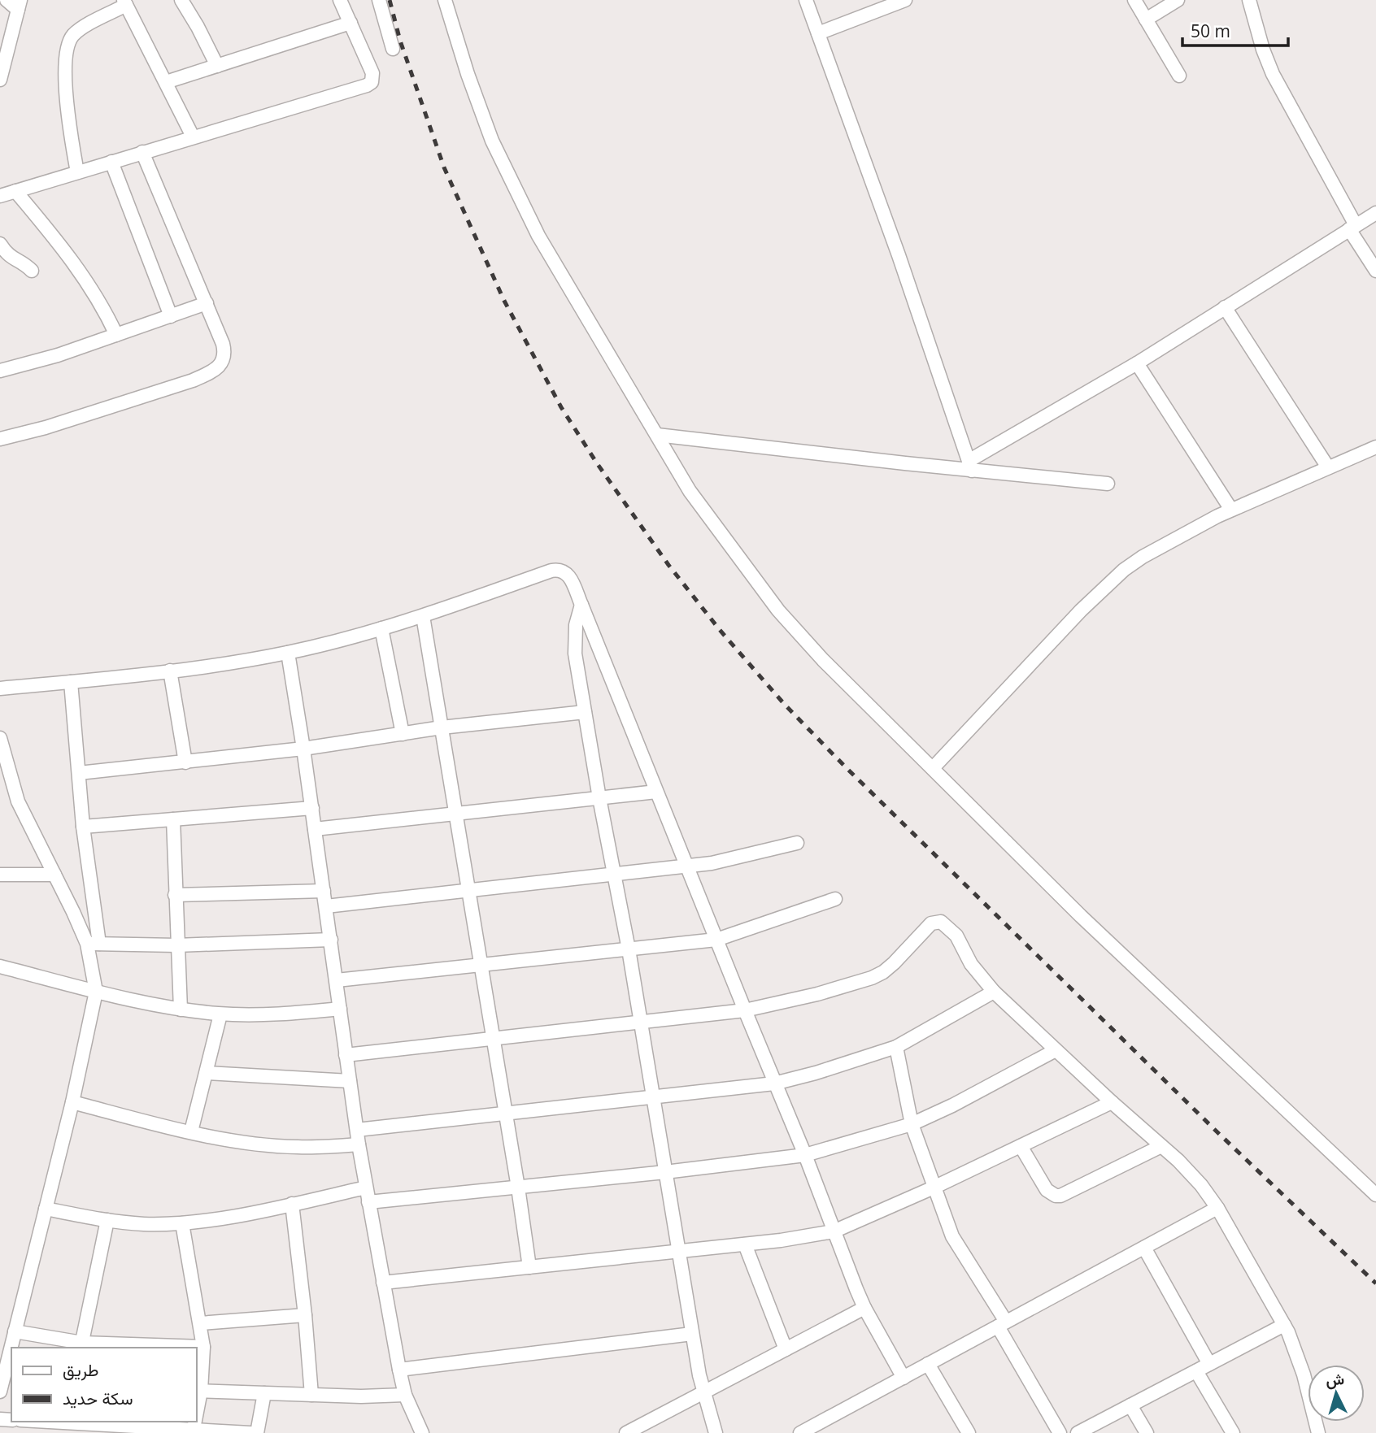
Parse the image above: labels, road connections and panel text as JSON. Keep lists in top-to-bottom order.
{
  "legend": ["طريق", "سكة حديد"],
  "scale_bar": "50 m",
  "north": "top"
}
